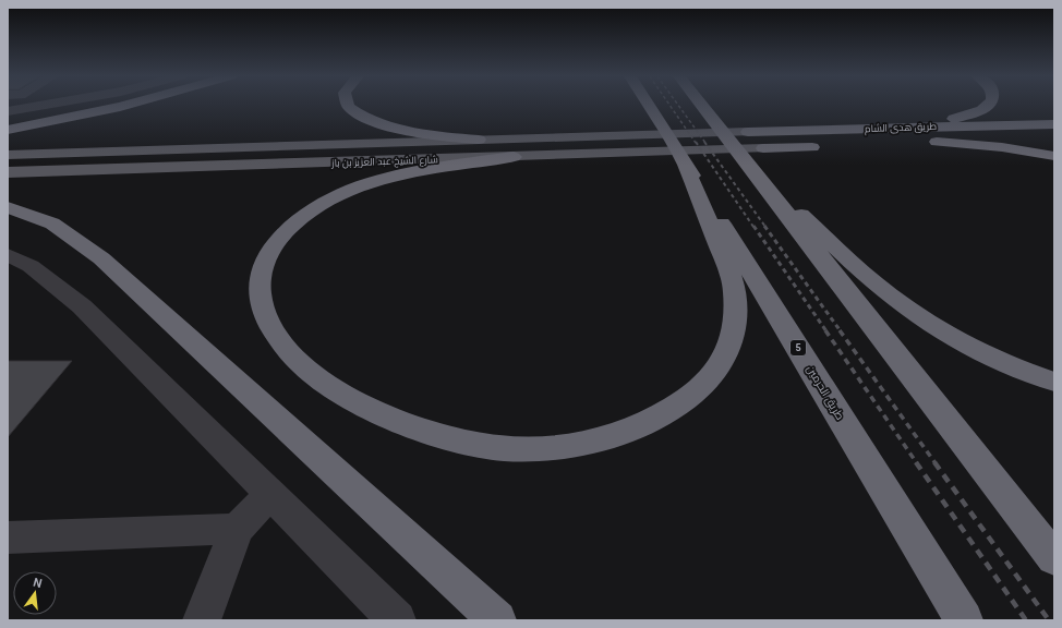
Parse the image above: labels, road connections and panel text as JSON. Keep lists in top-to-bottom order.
{
  "streets": {
    "highway": ["طريق هدى الشام", "5", "طريق الحرمين"],
    "main road": ["شارع الشيخ عبد العزيز بن باز"]
  },
  "crossings": [
    ["طريق هدى الشام", "شارع الشيخ عبد العزيز بن باز"]
  ],
  "north": "top"
}
